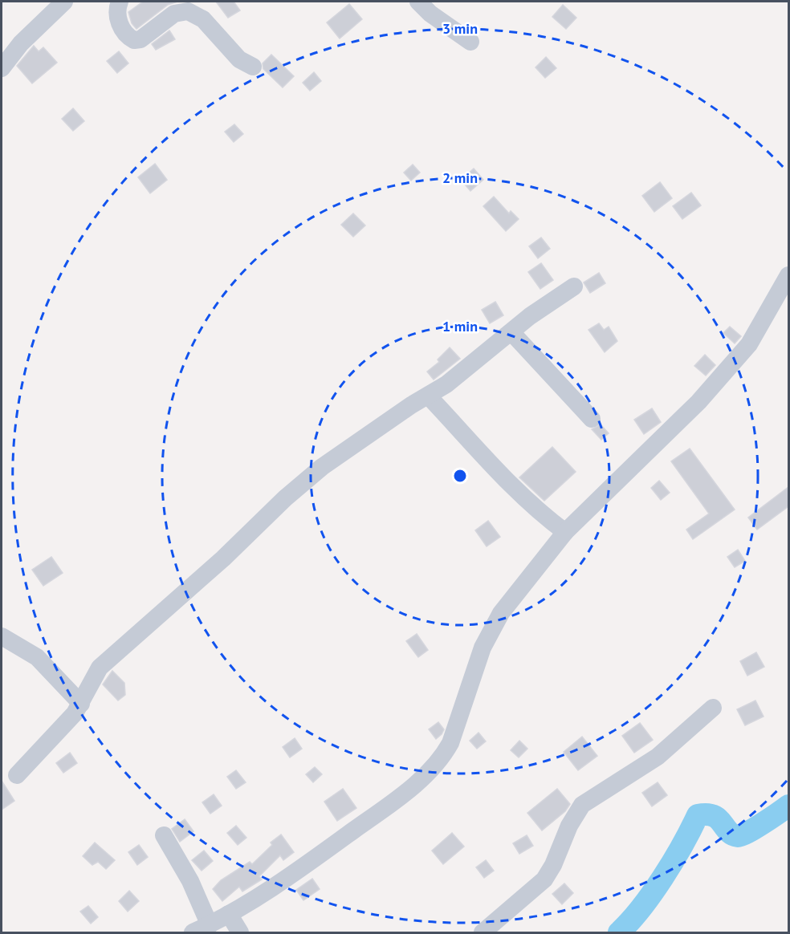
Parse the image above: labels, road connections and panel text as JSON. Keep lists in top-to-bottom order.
{
  "rings": ["3 min", "2 min", "1 min"]
}
